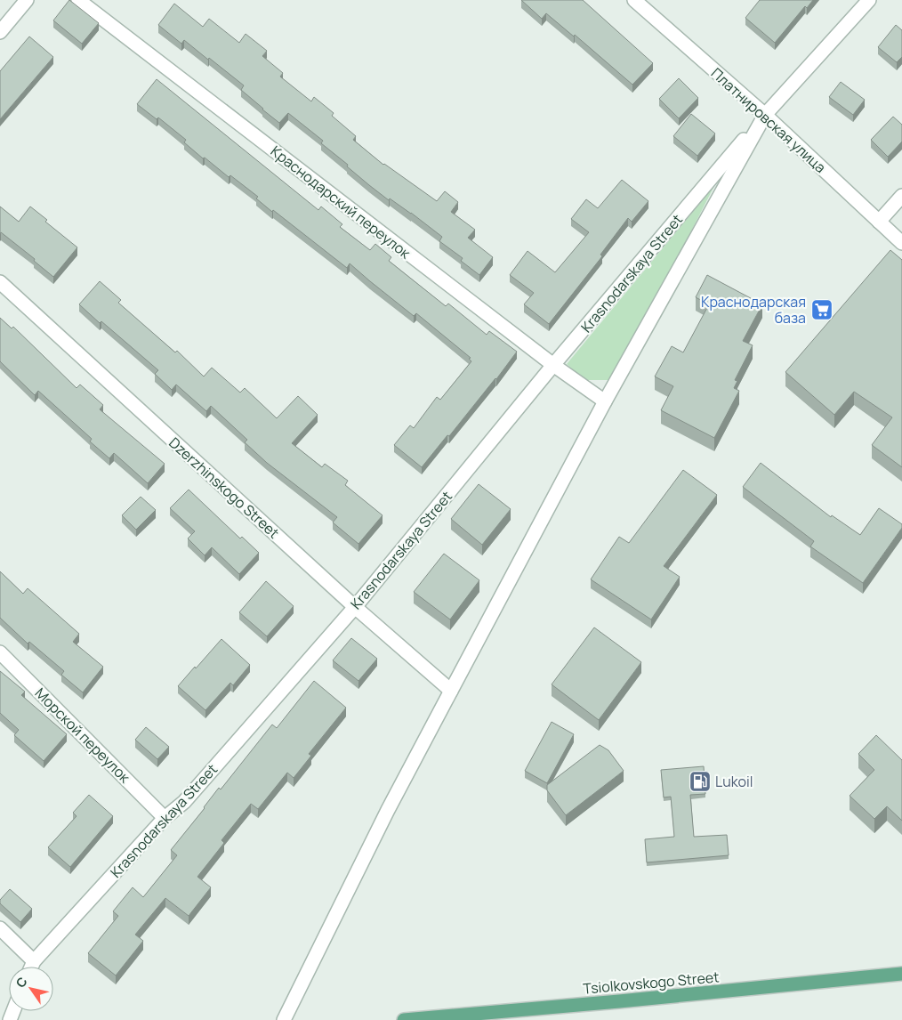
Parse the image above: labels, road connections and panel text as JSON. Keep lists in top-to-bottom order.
{
  "streets": {
    "main road": ["Tsiolkovskogo Street"],
    "street": [
      "Платнировская улица",
      "Краснодарский переулок",
      "Krasnodarskaya Street",
      "Dzerzhinskogo Street",
      "Морской переулок"
    ]
  },
  "crossings": [
    ["Платнировская улица", "Krasnodarskaya Street"],
    ["Краснодарский переулок", "Krasnodarskaya Street"],
    ["Krasnodarskaya Street", "Dzerzhinskogo Street"],
    ["Krasnodarskaya Street", "Морской переулок"]
  ],
  "places": {
    "supermarket": ["Краснодарская база"],
    "fuel station": ["Lukoil"]
  },
  "north": "top left"
}
